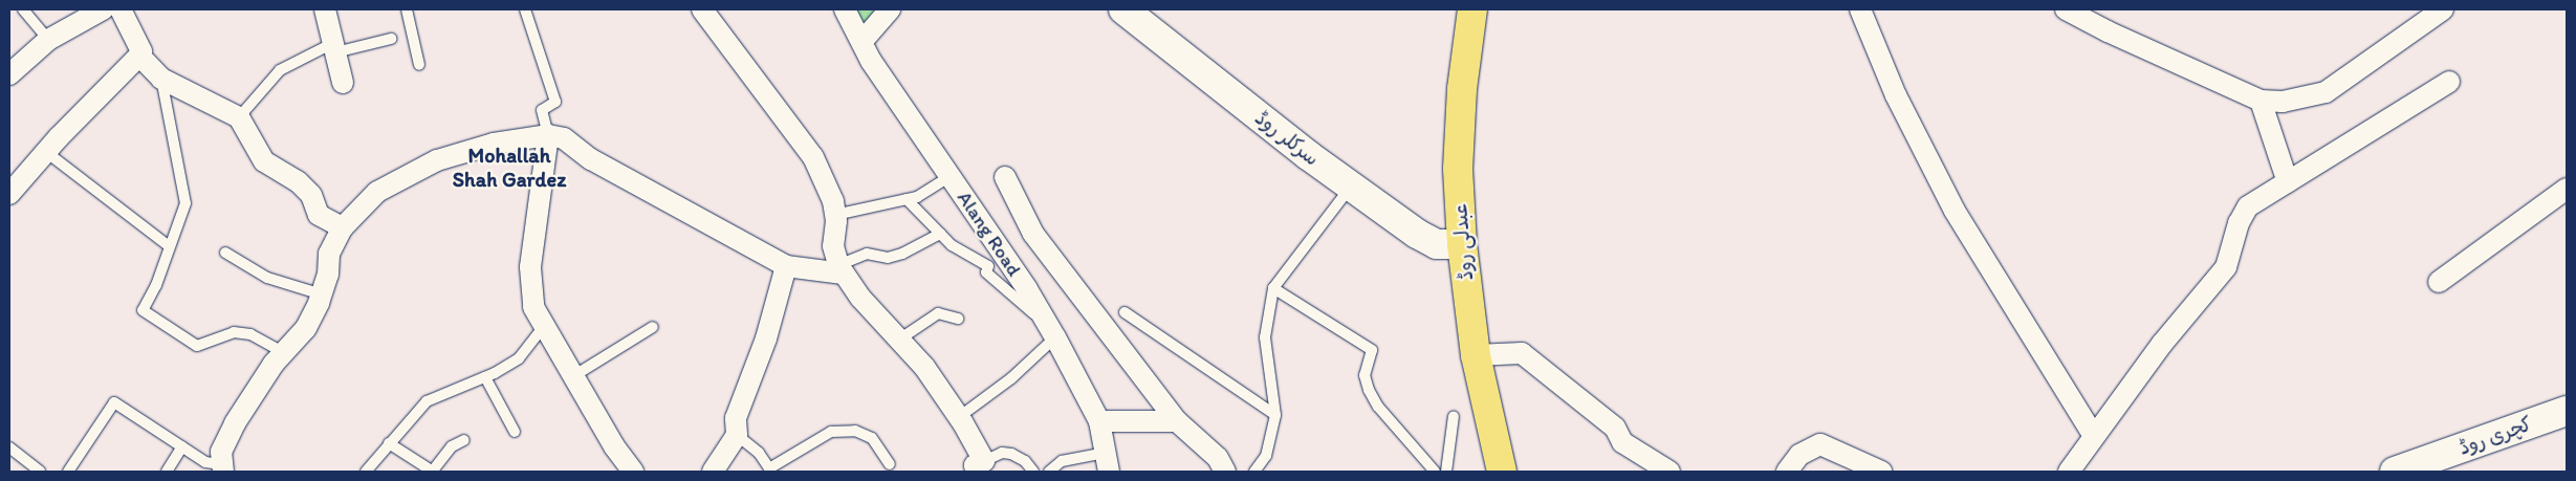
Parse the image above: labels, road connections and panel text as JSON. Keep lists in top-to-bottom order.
{
  "streets": {
    "main road": ["سرکلر روڈ", "عبدلی روڈ", "کچری روڈ"],
    "street": ["Alang Road"]
  },
  "crossings": [
    ["سرکلر روڈ", "عبدلی روڈ"]
  ],
  "districts": ["Mohallah Shah Gardez"]
}
